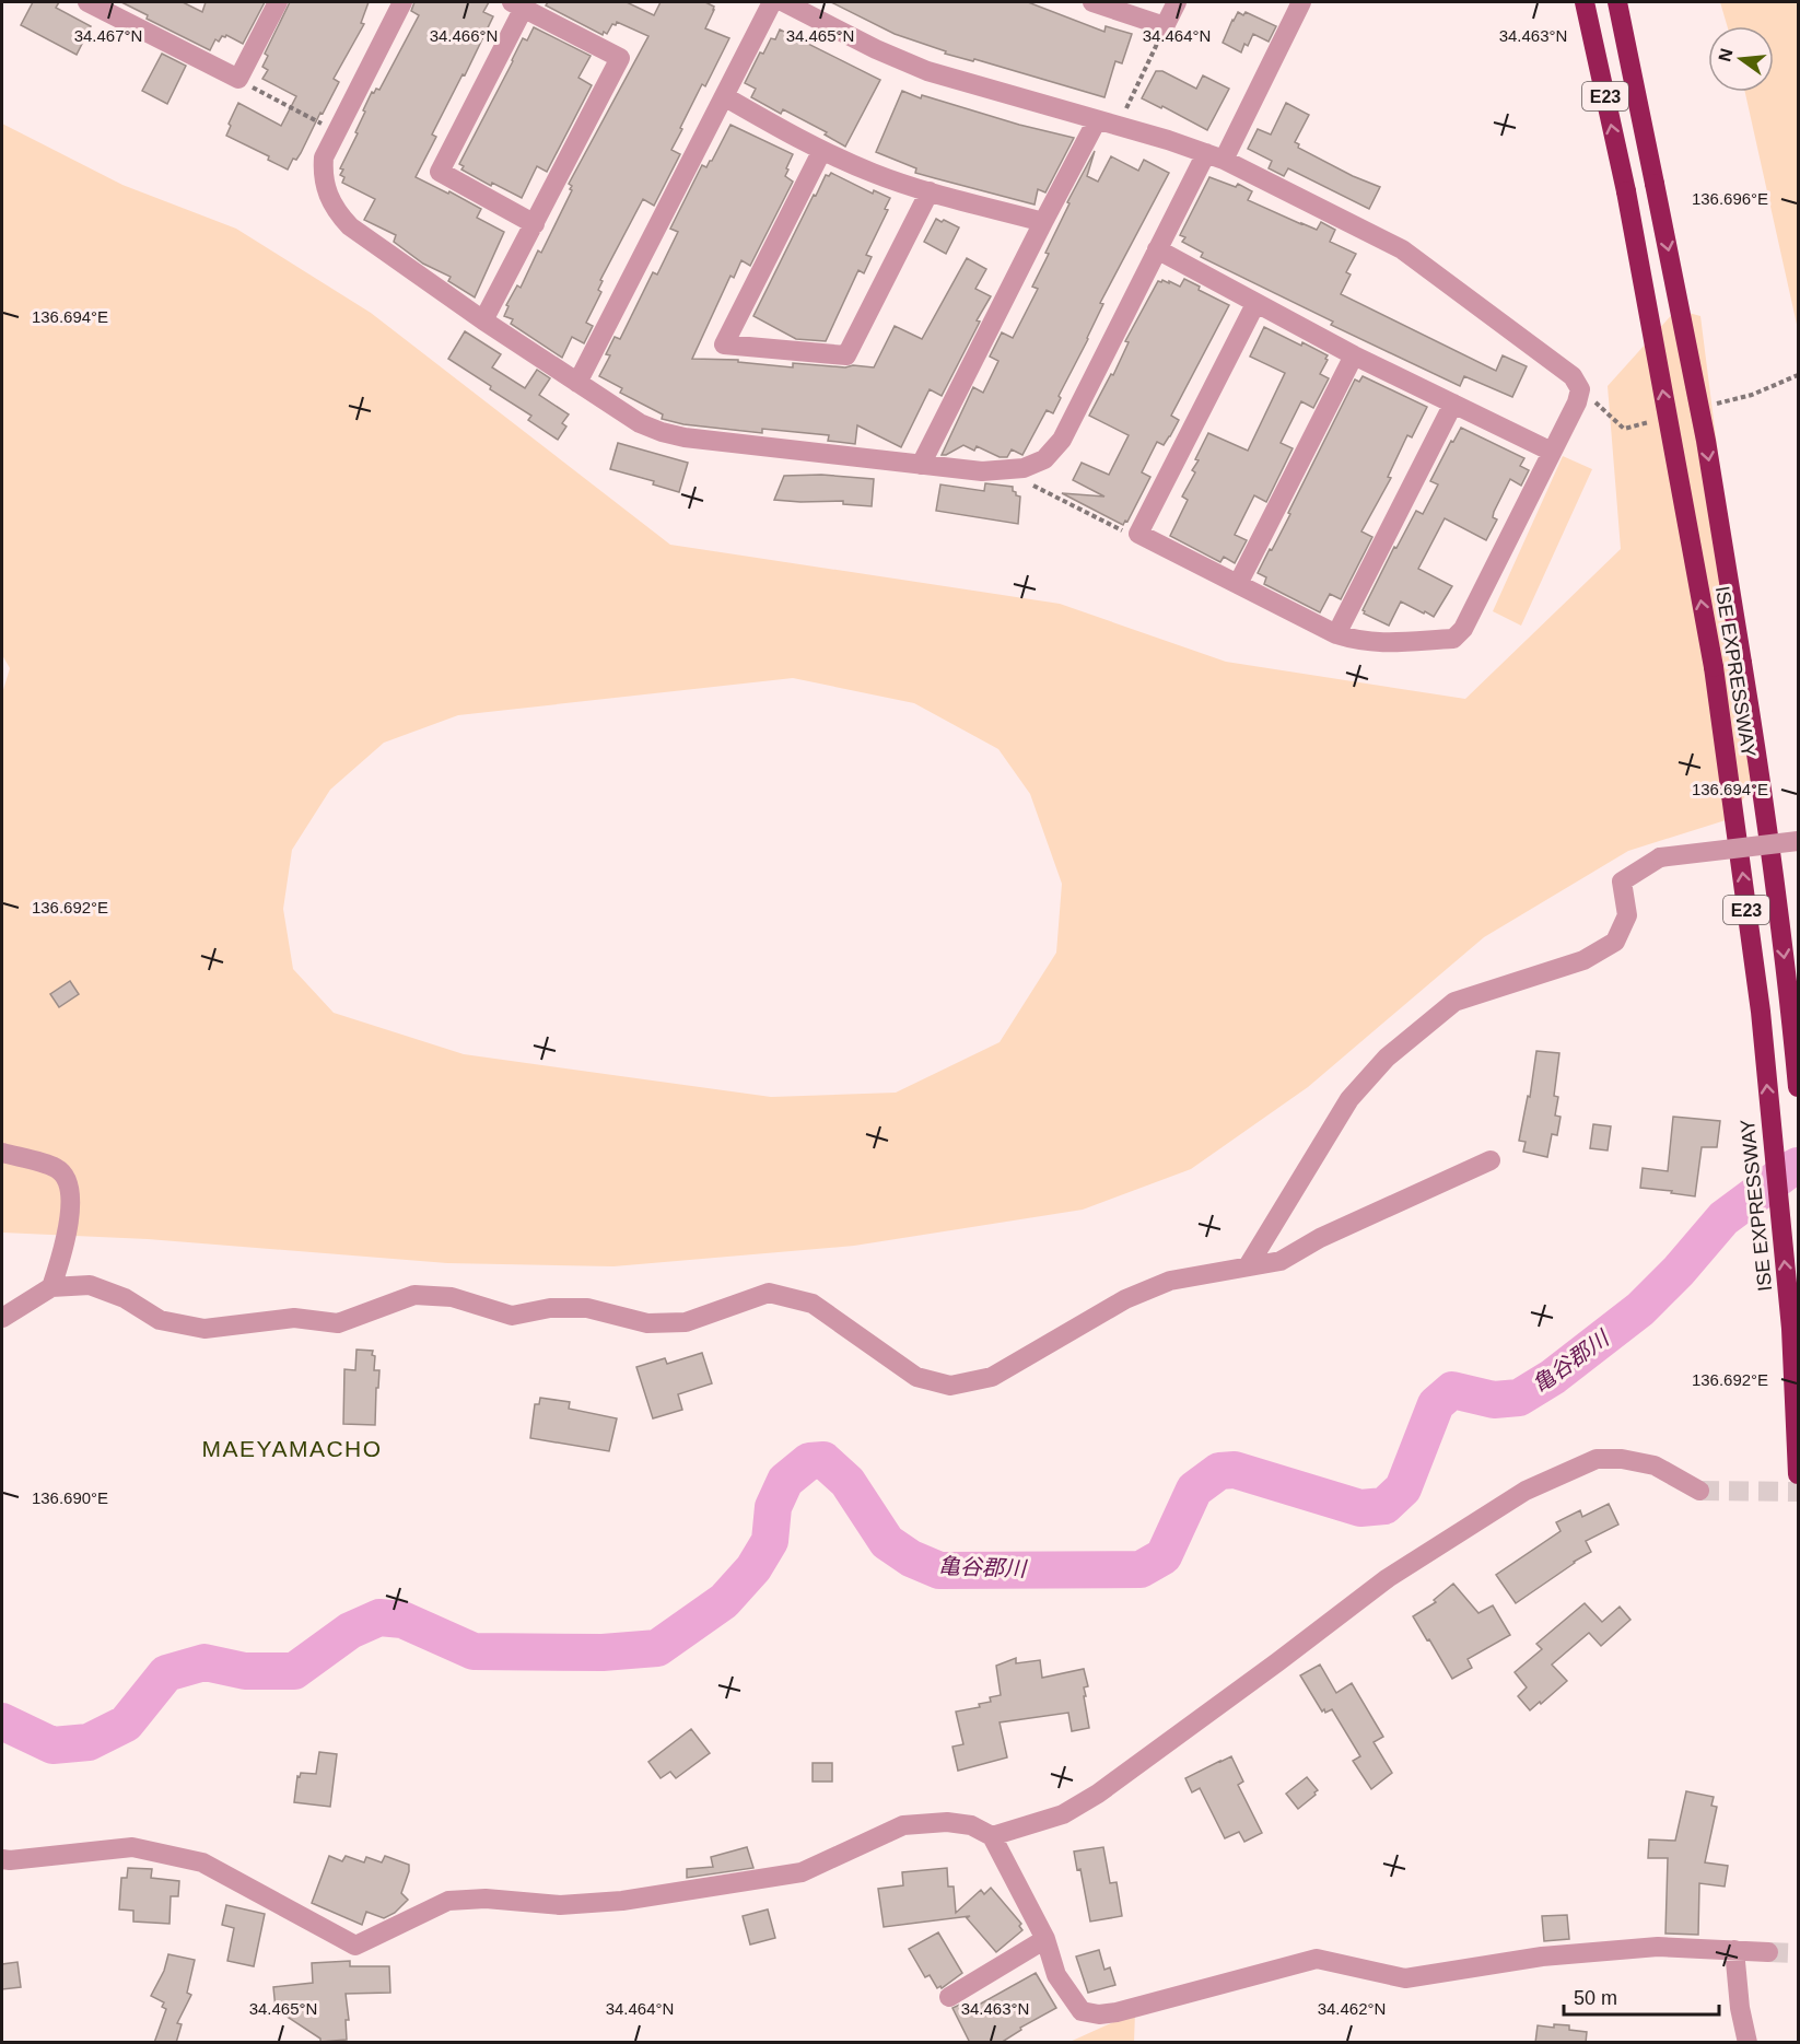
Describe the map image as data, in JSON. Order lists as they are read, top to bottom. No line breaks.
{"streets":{"highway":["E23","ISE EXPRESSWAY"]},"districts":["MAEYAMACHO"],"water":["亀谷郡川"],"scale_bar":"50 m","north":"left","coordinates":["34.466°N","34.467°N","34.465°N","34.464°N","34.463°N","136.696°E","136.694°E","136.692°E","136.690°E","34.462°N"]}
